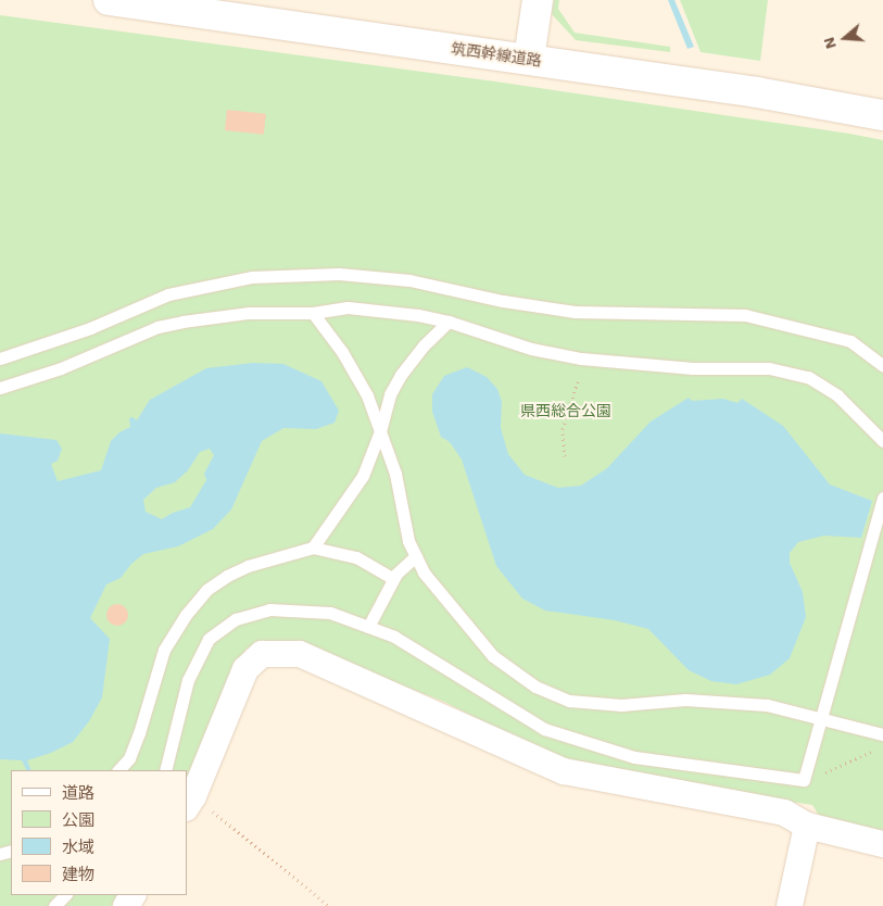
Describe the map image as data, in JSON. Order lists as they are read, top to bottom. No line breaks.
{"streets":{"street":["筑西幹線道路"]},"parks":["県西総合公園"],"legend":["道路","公園","水域","建物"],"north":"left"}
